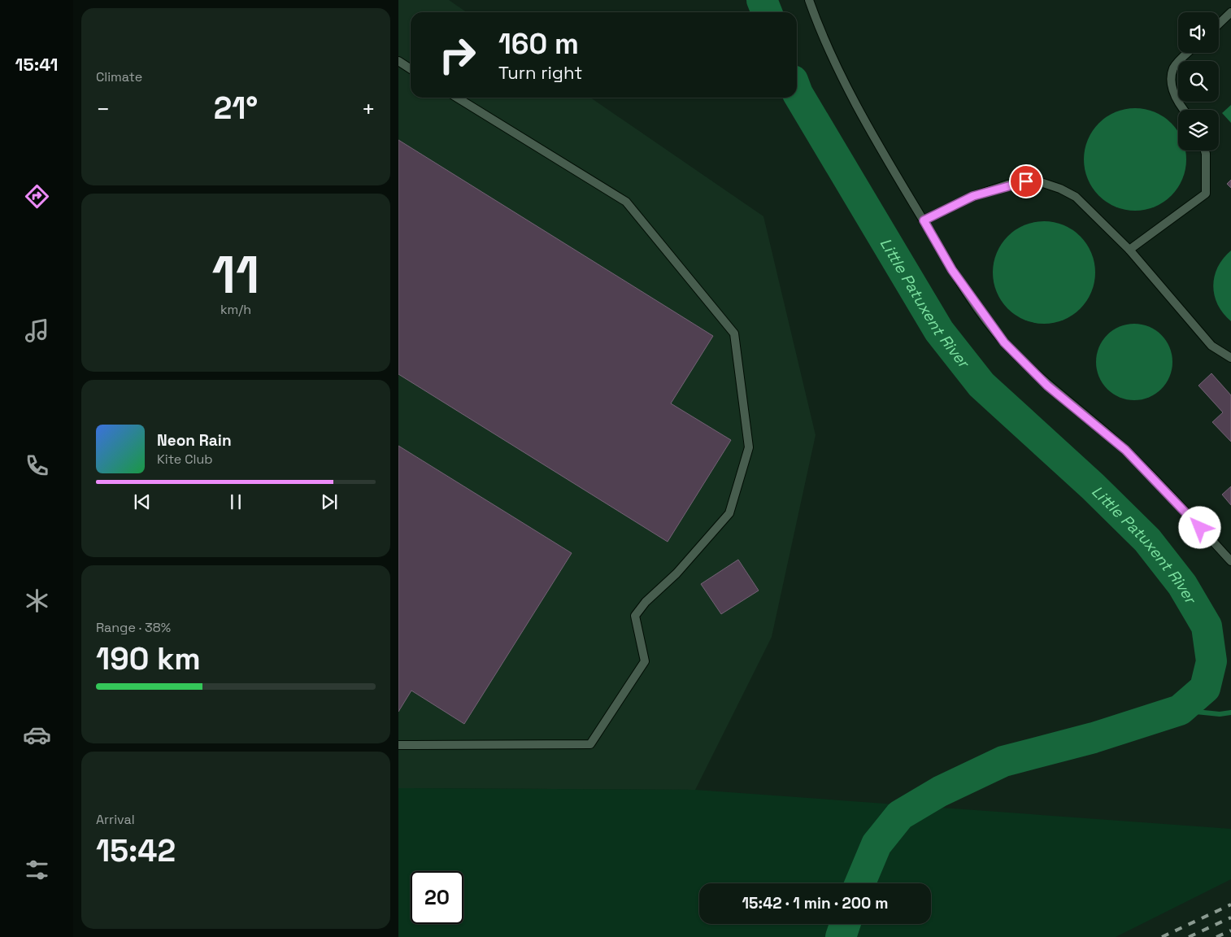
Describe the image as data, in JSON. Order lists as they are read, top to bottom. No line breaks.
{"water":["Little Patuxent River"],"page":{"tabs":"15:41","tile":["Climate",["11","km/h"],["Range · 38%","190 km"],["Arrival","15:42"]],"turn":["160 m","Turn right"],"heat":["−","21°","+"],"song":["Neon Rain","Kite Club"],"limit":"20","trip":"15:42 · 1 min · 200 m"}}
